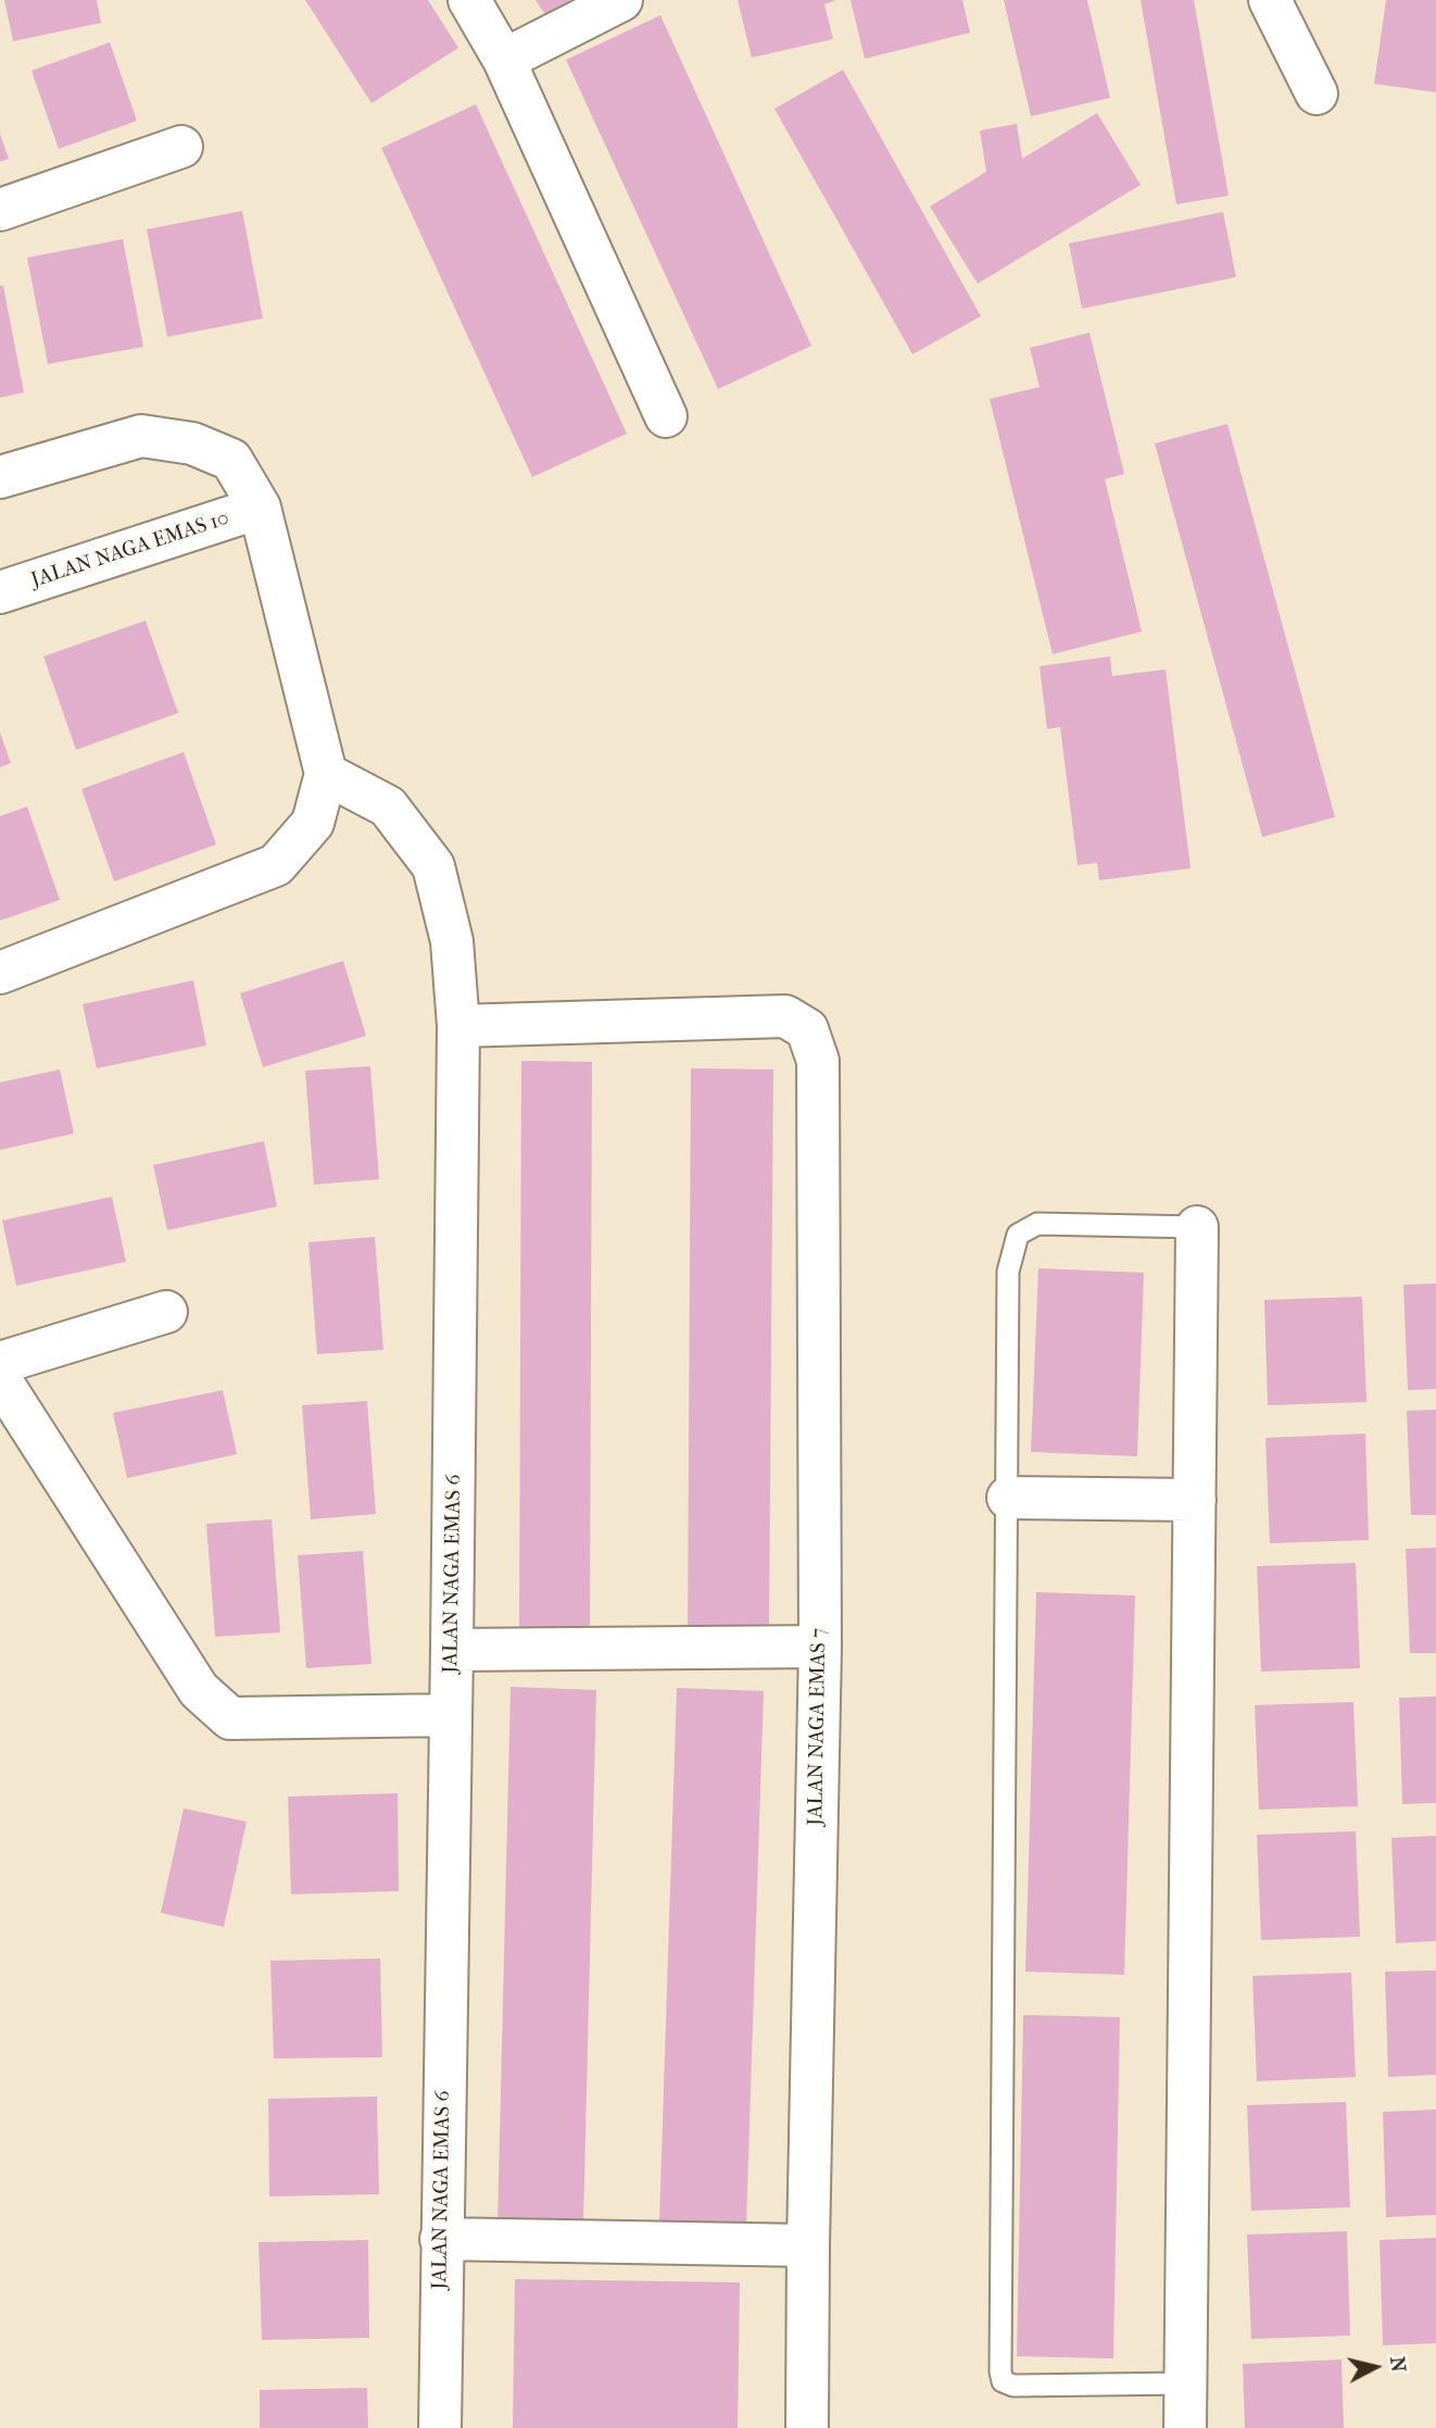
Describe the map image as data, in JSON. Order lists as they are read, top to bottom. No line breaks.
{"streets":{"street":["JALAN NAGA EMAS 10","JALAN NAGA EMAS 6","JALAN NAGA EMAS 7"]},"crossings":[["JALAN NAGA EMAS 6","JALAN NAGA EMAS 7"]],"north":"right"}
